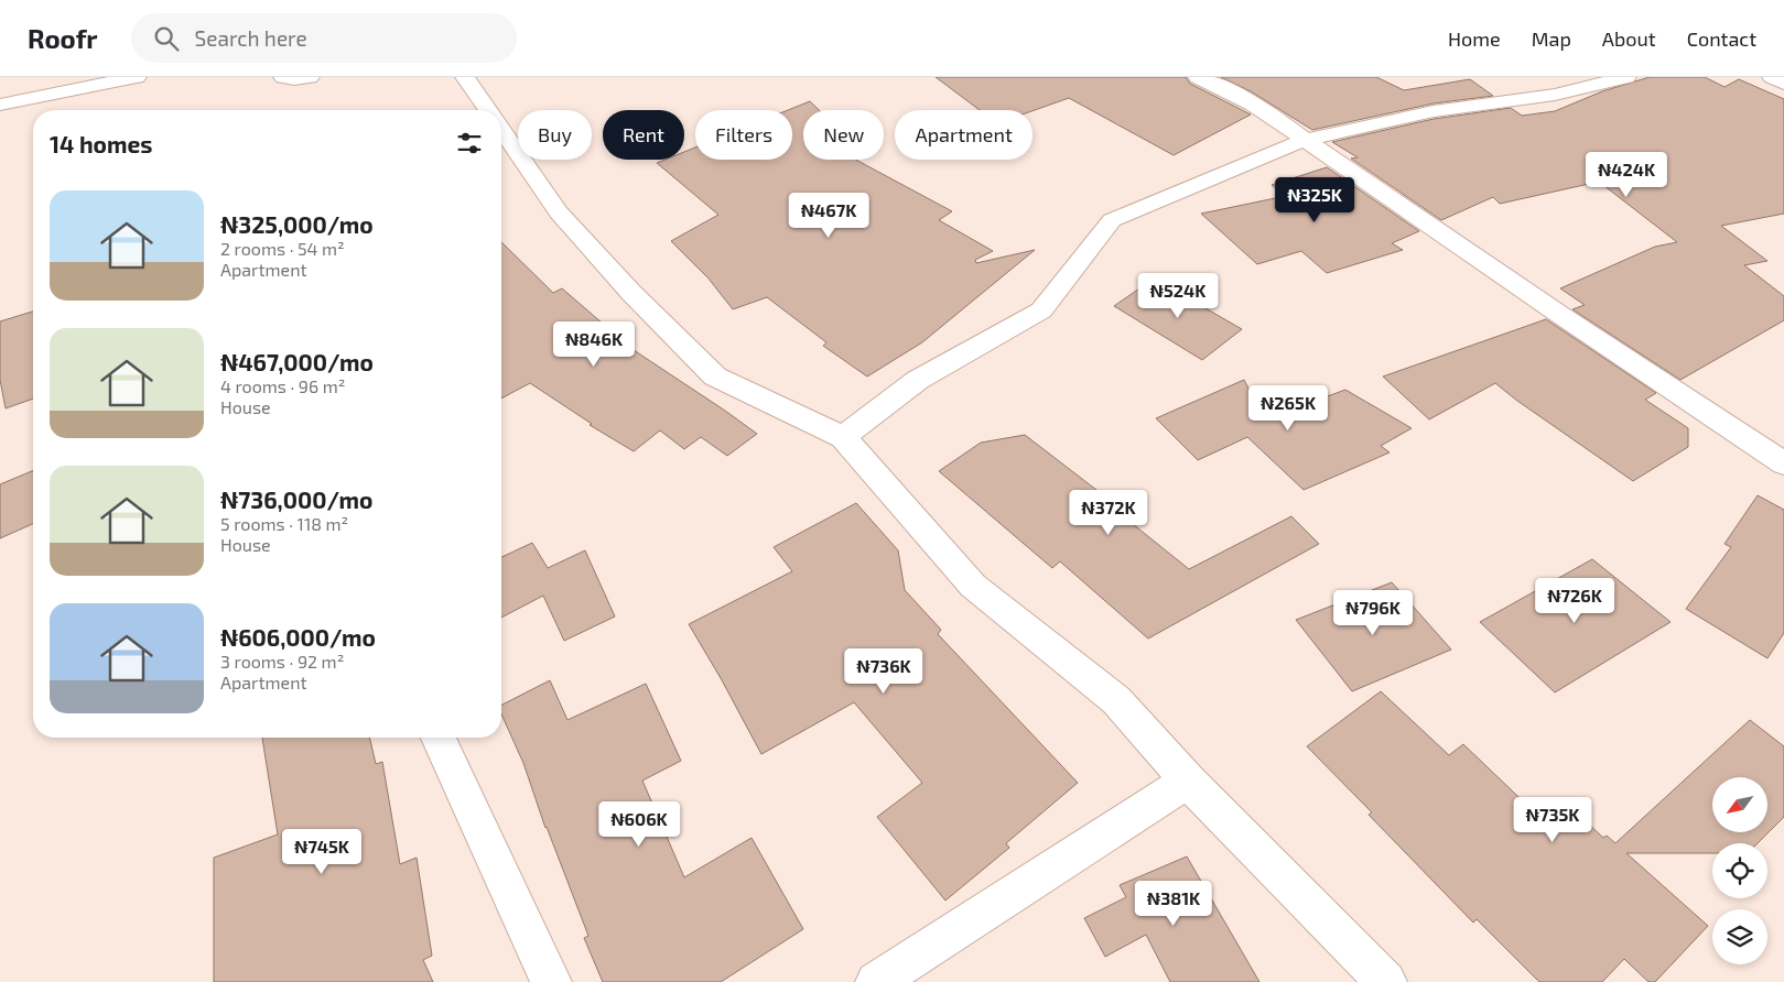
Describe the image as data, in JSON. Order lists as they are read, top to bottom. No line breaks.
{"north":"bottom left","page":{"header":"Roofr","search":"Search here","nav":["Home","Map","About","Contact"],"chip":["Buy","Rent","Filters","New","Apartment"],"heading":"14 homes","price":["₦424K","₦325K","₦467K","₦524K","₦846K","₦265K","₦372K","₦726K","₦796K","₦736K","₦735K","₦606K","₦745K","₦381K"],"list":[{"name":"₦325,000/mo","note":"2 rooms · 54 m² · Apartment"},{"name":"₦467,000/mo","note":"4 rooms · 96 m² · House"},{"name":"₦736,000/mo","note":"5 rooms · 118 m² · House"},{"name":"₦606,000/mo","note":"3 rooms · 92 m² · Apartment"}]}}
